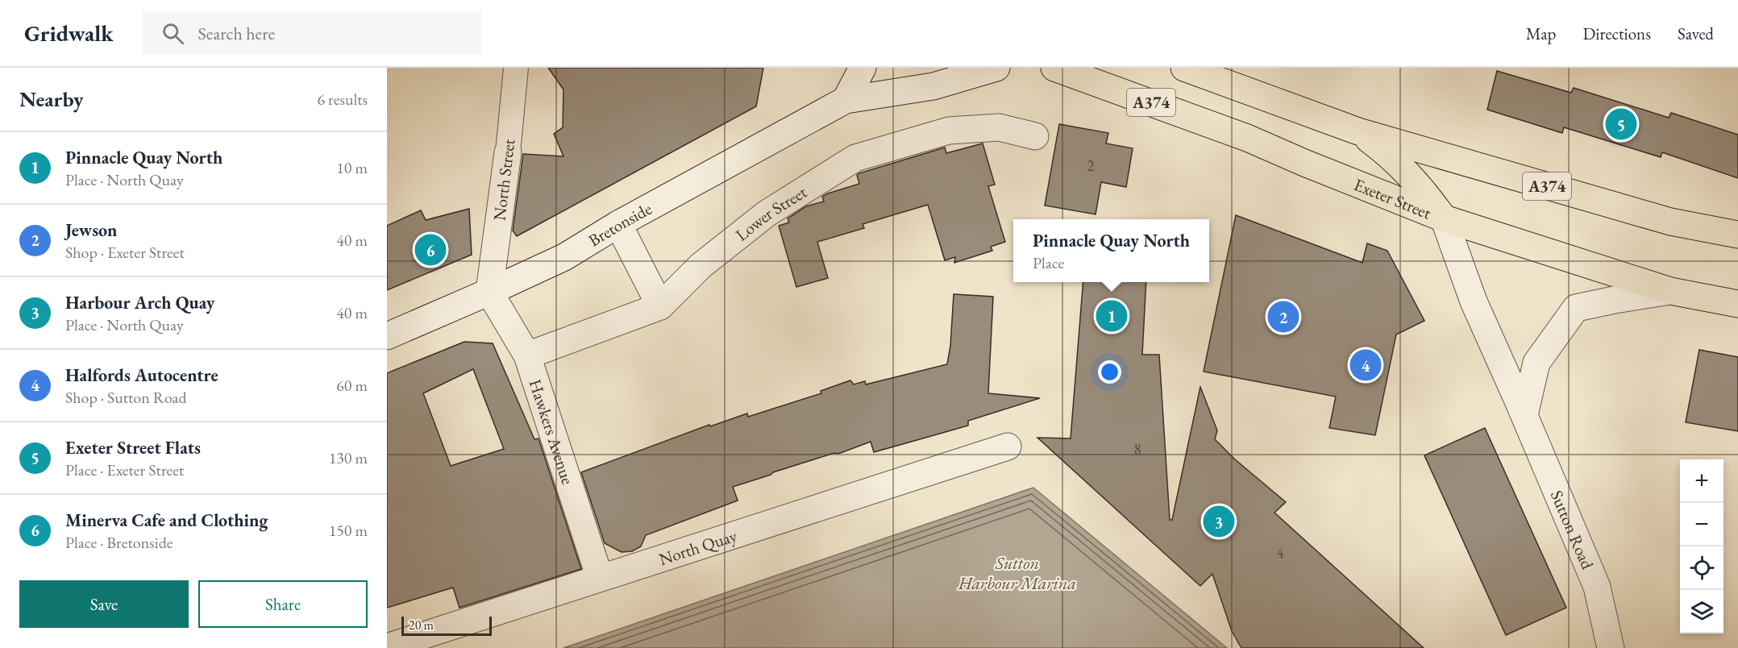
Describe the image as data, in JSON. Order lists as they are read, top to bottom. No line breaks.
{"streets":{"main road":["A374","Exeter Street"],"street":["North Street","Lower Street","Bretonside","Hawkers Avenue","Sutton Road","North Quay"]},"crossings":[["North Street","Bretonside"],["North Street","Hawkers Avenue"],["Exeter Street","Sutton Road"],["Lower Street","Hawkers Avenue"],["Bretonside","Hawkers Avenue"],["Hawkers Avenue","North Quay"]],"water":["Sutton Harbour Marina"],"house_numbers":["2","8","4"],"scale_bar":"20 m","page":{"header":"Gridwalk","search":"Search here","nav":["Map","Directions","Saved"],"heading":["Nearby","6 results"],"pins":["5","6","1","2","4","3"],"list":[{"mark":"1","name":"Pinnacle Quay North","note":"Place · North Quay","value":"10 m"},{"mark":"2","name":"Jewson","note":"Shop · Exeter Street","value":"40 m"},{"mark":"3","name":"Harbour Arch Quay","note":"Place · North Quay","value":"40 m"},{"mark":"4","name":"Halfords Autocentre","note":"Shop · Sutton Road","value":"60 m"},{"mark":"5","name":"Exeter Street Flats","note":"Place · Exeter Street","value":"130 m"},{"mark":"6","name":"Minerva Cafe and Clothing","note":"Place · Bretonside","value":"150 m"}],"popup":["Pinnacle Quay North","Place"],"map_buttons":["+","−"],"buttons":["Save","Share"],"scale":"20 m"}}
